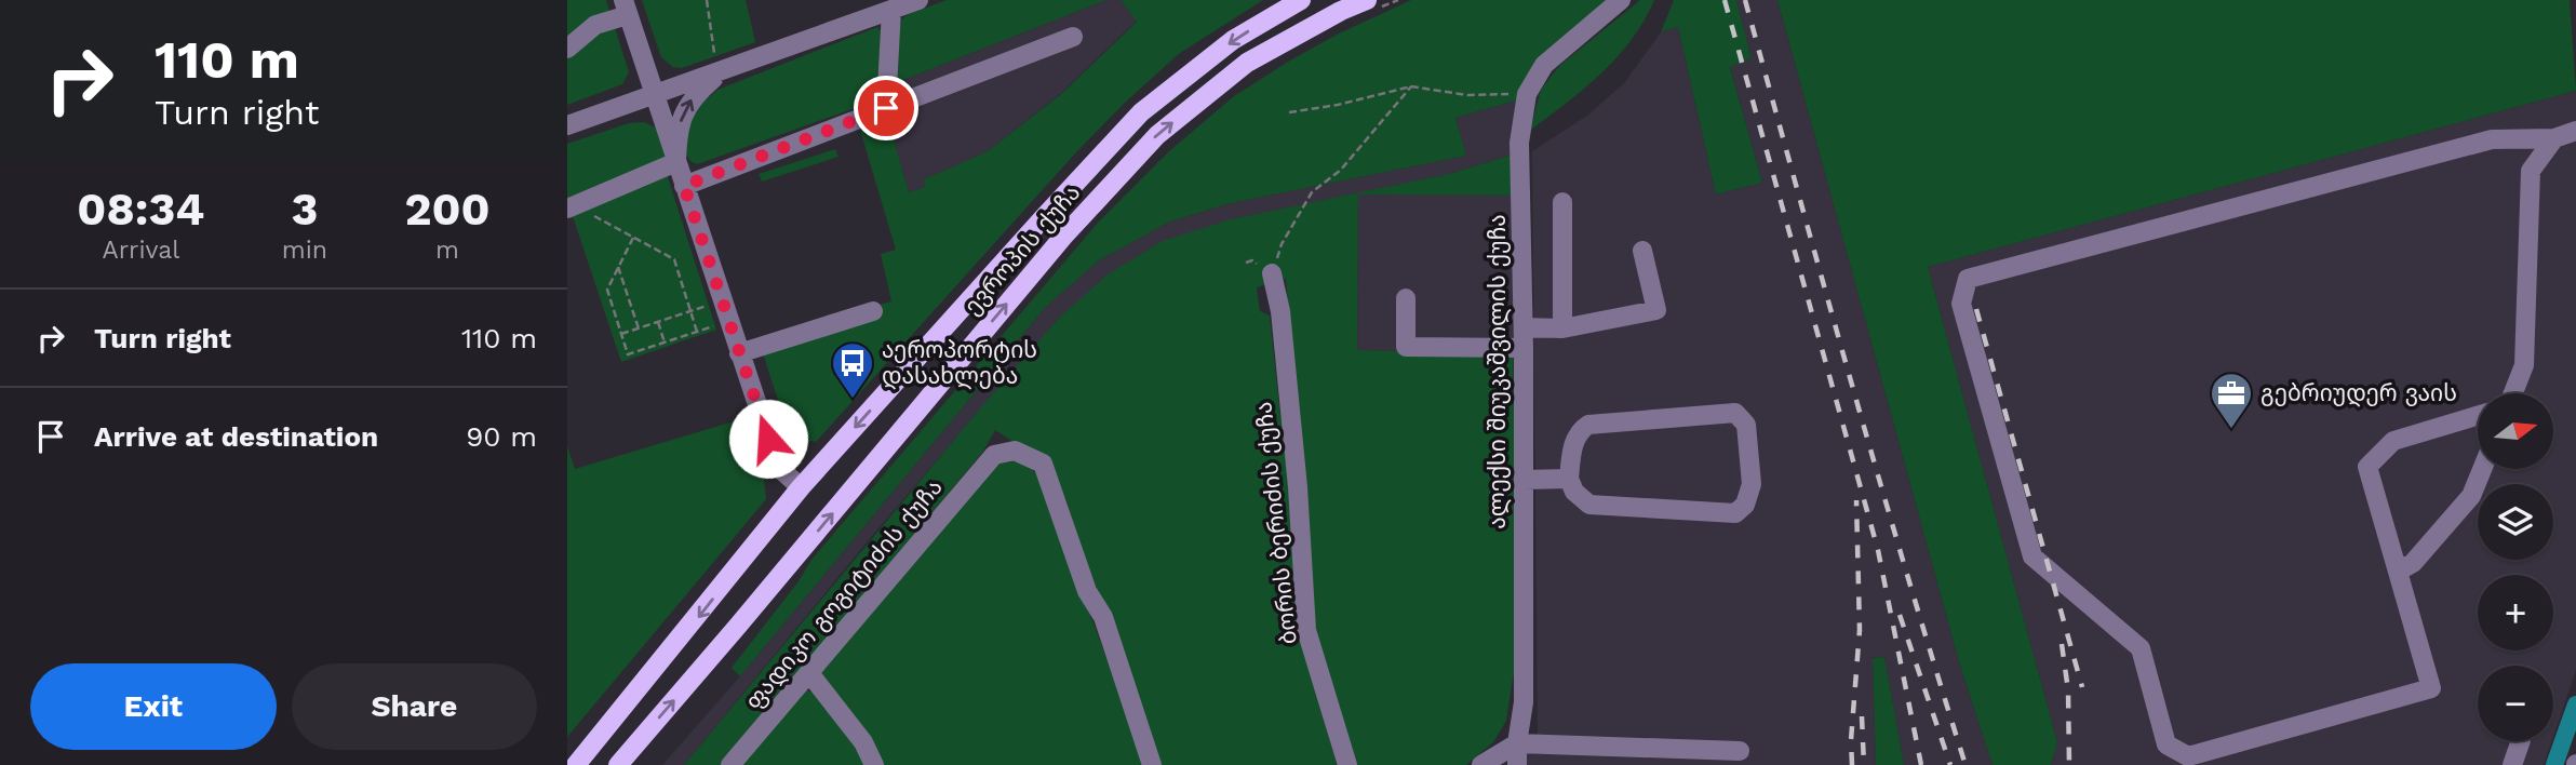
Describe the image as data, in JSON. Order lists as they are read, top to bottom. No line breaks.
{"streets":{"main road":["ევროპის ქუჩა"],"street":["ალექსი შიუკაშვილის ქუჩა","ბორის ბერიძის ქუჩა","ფადიკო გოგიტიძის ქუჩა"]},"places":{"bus stop":["აეროპორტის დასახლება"],"office":["გებრიუდერ ვაის"]},"north":"right","page":{"turn":["110 m","Turn right"],"eta":["08:34","Arrival","3","min","200","m"],"list":[{"name":"Turn right","value":"110 m"},{"name":"Arrive at destination","value":"90 m"}],"map_buttons":["+","−"],"buttons":["Exit","Share"]}}
